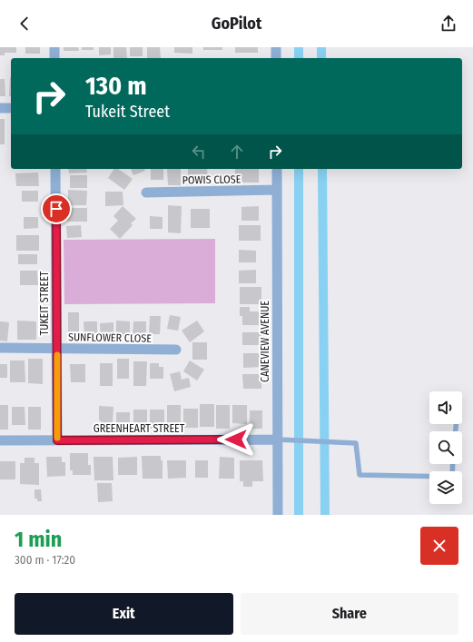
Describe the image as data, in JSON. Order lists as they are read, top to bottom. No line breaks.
{"streets":{"street":["POWIS CLOSE","TUKEIT STREET","SUNFLOWER CLOSE","CANEVIEW AVENUE","GREENHEART STREET"]},"crossings":[["POWIS CLOSE","CANEVIEW AVENUE"],["TUKEIT STREET","SUNFLOWER CLOSE"],["TUKEIT STREET","GREENHEART STREET"],["CANEVIEW AVENUE","GREENHEART STREET"]],"page":{"header":"GoPilot","turn":["130 m","Tukeit Street"],"heading":["1 min","300 m · 17:20"],"buttons":["Exit","Share"]}}
